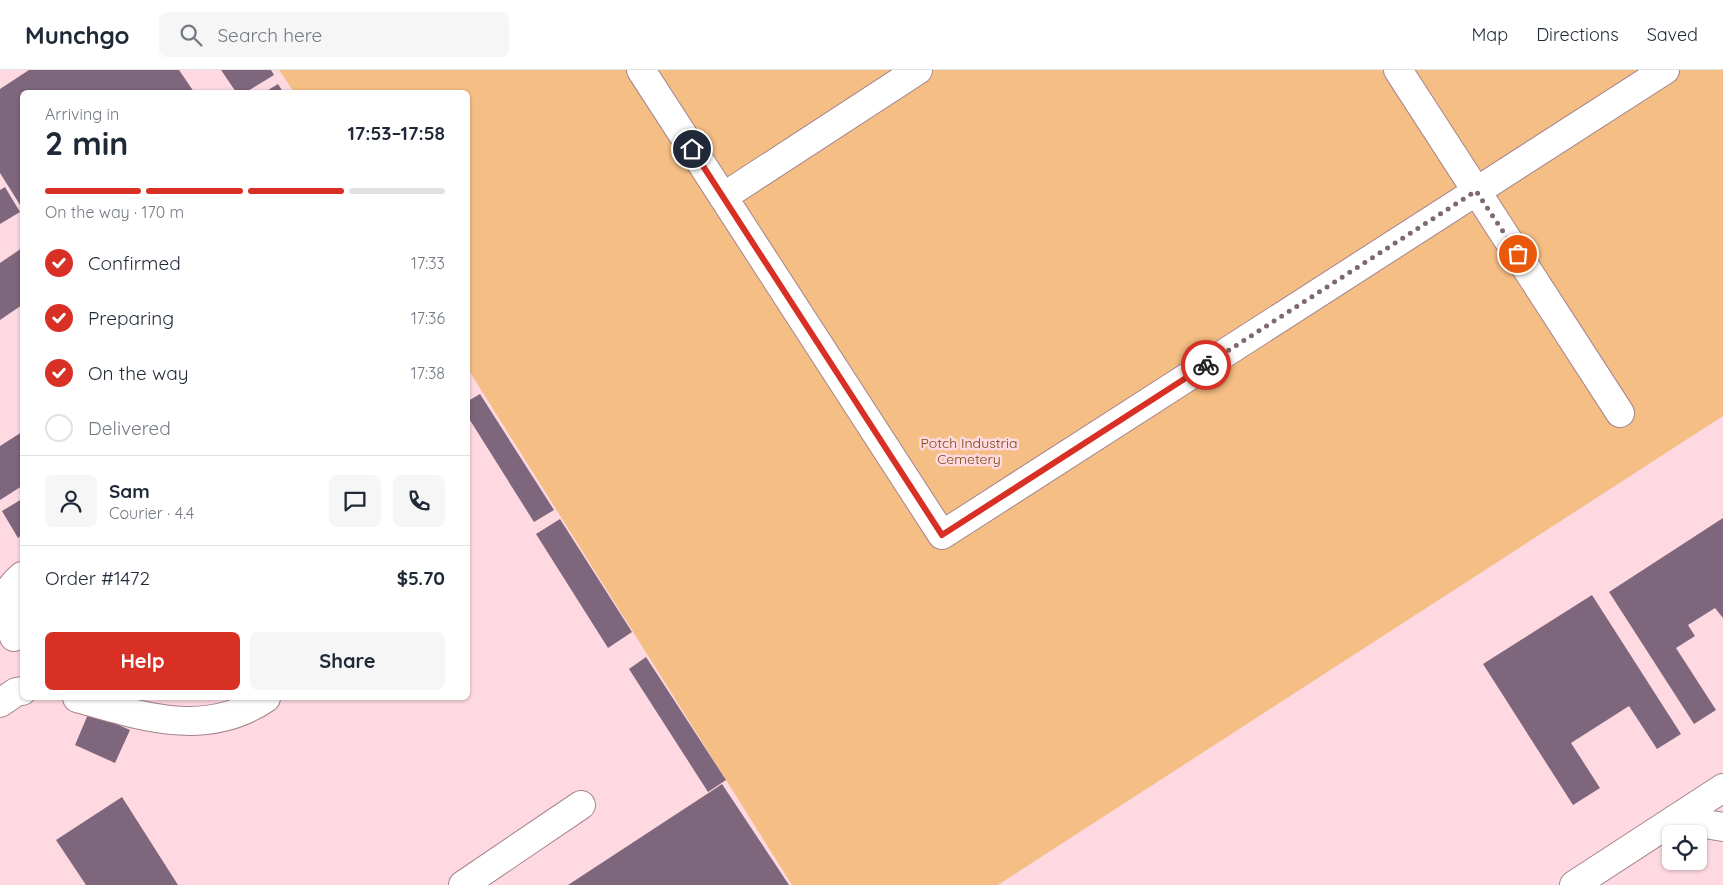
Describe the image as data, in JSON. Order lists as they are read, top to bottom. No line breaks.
{"parks":["Potch Industria Cemetery"],"page":{"header":"Munchgo","search":"Search here","nav":["Map","Directions","Saved"],"heading":["2 min","Arriving in","17:53–17:58"],"panel":["Sam","Courier · 4.4","Order #1472","$5.70"],"bar":"On the way · 170 m","list":[["Confirmed","17:33"],["Preparing","17:36"],["On the way","17:38"],"Delivered"],"buttons":["Help","Share"]}}
